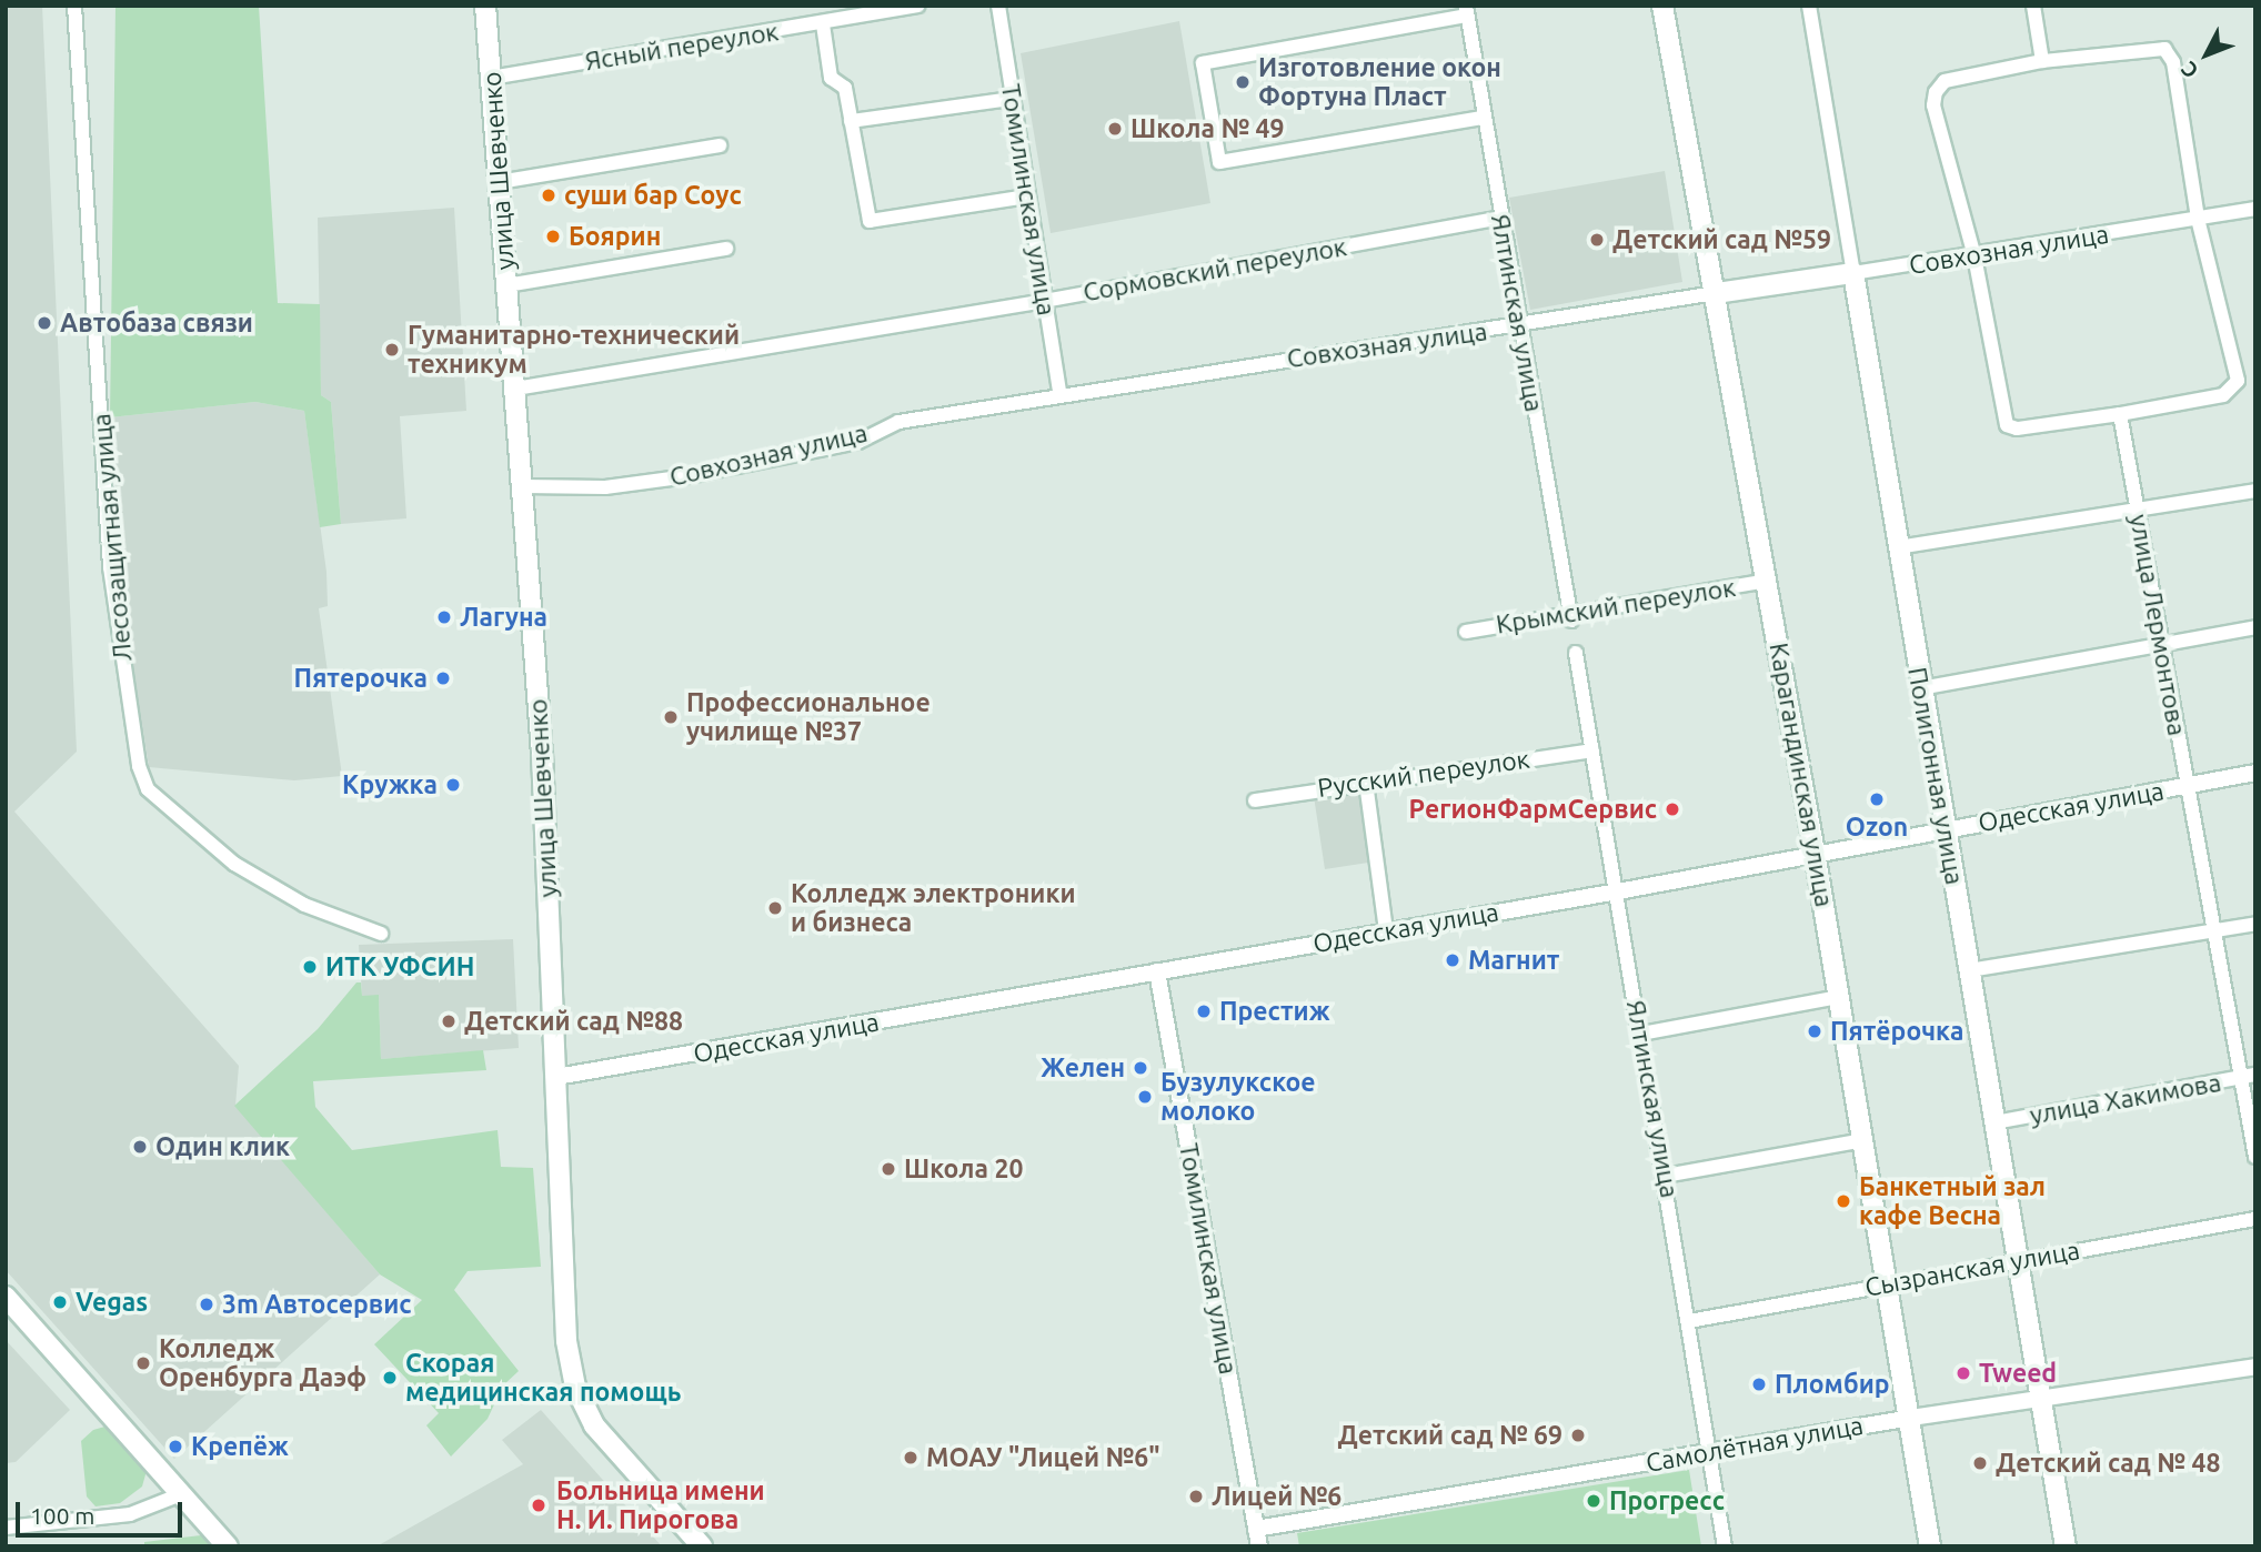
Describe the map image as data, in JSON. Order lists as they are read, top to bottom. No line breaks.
{"streets":{"main road":["улица Шевченко","Совхозная улица","Карагандинская улица","Полигонная улица"],"street":["Ясный переулок","Томилинская улица","Сормовский переулок","Ялтинская улица","Лесозащитная улица","Крымский переулок","улица Лермонтова","Русский переулок","Одесская улица","улица Хакимова","Сызранская улица","Самолётная улица"]},"crossings":[["Ясный переулок","улица Шевченко"],["улица Шевченко","Совхозная улица"],["улица Шевченко","Сормовский переулок"],["улица Шевченко","Одесская улица"],["Томилинская улица","Совхозная улица"],["Томилинская улица","Сормовский переулок"],["Томилинская улица","Одесская улица"],["Томилинская улица","Самолётная улица"],["Совхозная улица","Ялтинская улица"],["Совхозная улица","Карагандинская улица"],["Совхозная улица","Полигонная улица"],["Сормовский переулок","Ялтинская улица"],["Ялтинская улица","Крымский переулок"],["Ялтинская улица","Русский переулок"],["Ялтинская улица","Одесская улица"],["Ялтинская улица","Сызранская улица"],["Ялтинская улица","Самолётная улица"],["Крымский переулок","Карагандинская улица"],["улица Лермонтова","Одесская улица"],["улица Лермонтова","улица Хакимова"],["Карагандинская улица","Одесская улица"],["Карагандинская улица","Сызранская улица"],["Карагандинская улица","Самолётная улица"],["Полигонная улица","Одесская улица"],["Полигонная улица","улица Хакимова"],["Полигонная улица","Сызранская улица"],["Полигонная улица","Самолётная улица"]],"places":["Изготовление окон Фортуна Пласт","Школа № 49","суши бар Соус","Боярин","Детский сад №59","Автобаза связи","Гуманитарно-технический техникум","Лагуна","Пятерочка","Профессиональное училище №37","Кружка","Ozon","РегионФармСервис","Колледж электроники и бизнеса","Магнит","ИТК УФСИН","Престиж","Детский сад №88","Пятёрочка","Желен","Бузулукское молоко","Один клик","Школа 20","Банкетный зал кафе Весна","Vegas","3m Автосервис","Колледж Оренбурга Даэф","Tweed","Скорая медицинская помощь","Пломбир","Детский сад № 69","Крепёж","МОАУ \"Лицей №6\"","Детский сад № 48","Лицей №6","Прогресс","Больница имени Н. И. Пирогова"],"scale_bar":"100 m","north":"bottom left"}
